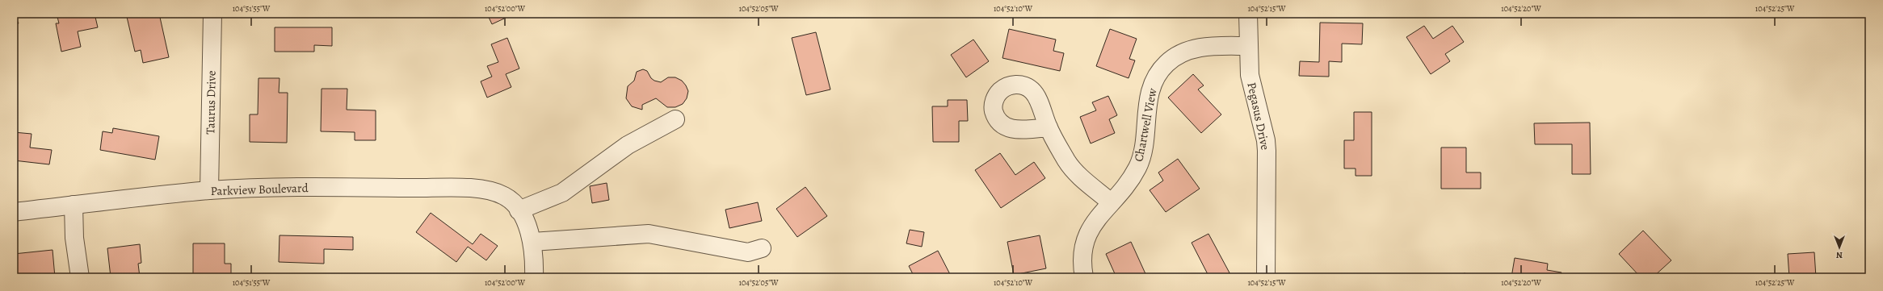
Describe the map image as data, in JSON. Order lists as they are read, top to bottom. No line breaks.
{"streets":{"street":["Taurus Drive","Pegasus Drive","Chartwell View","Parkview Boulevard"]},"crossings":[["Taurus Drive","Parkview Boulevard"],["Pegasus Drive","Chartwell View"]],"north":"bottom","coordinates":["104°51'55\"W","104°52'00\"W","104°52'05\"W","104°52'10\"W","104°52'15\"W","104°52'20\"W","104°52'25\"W"]}
